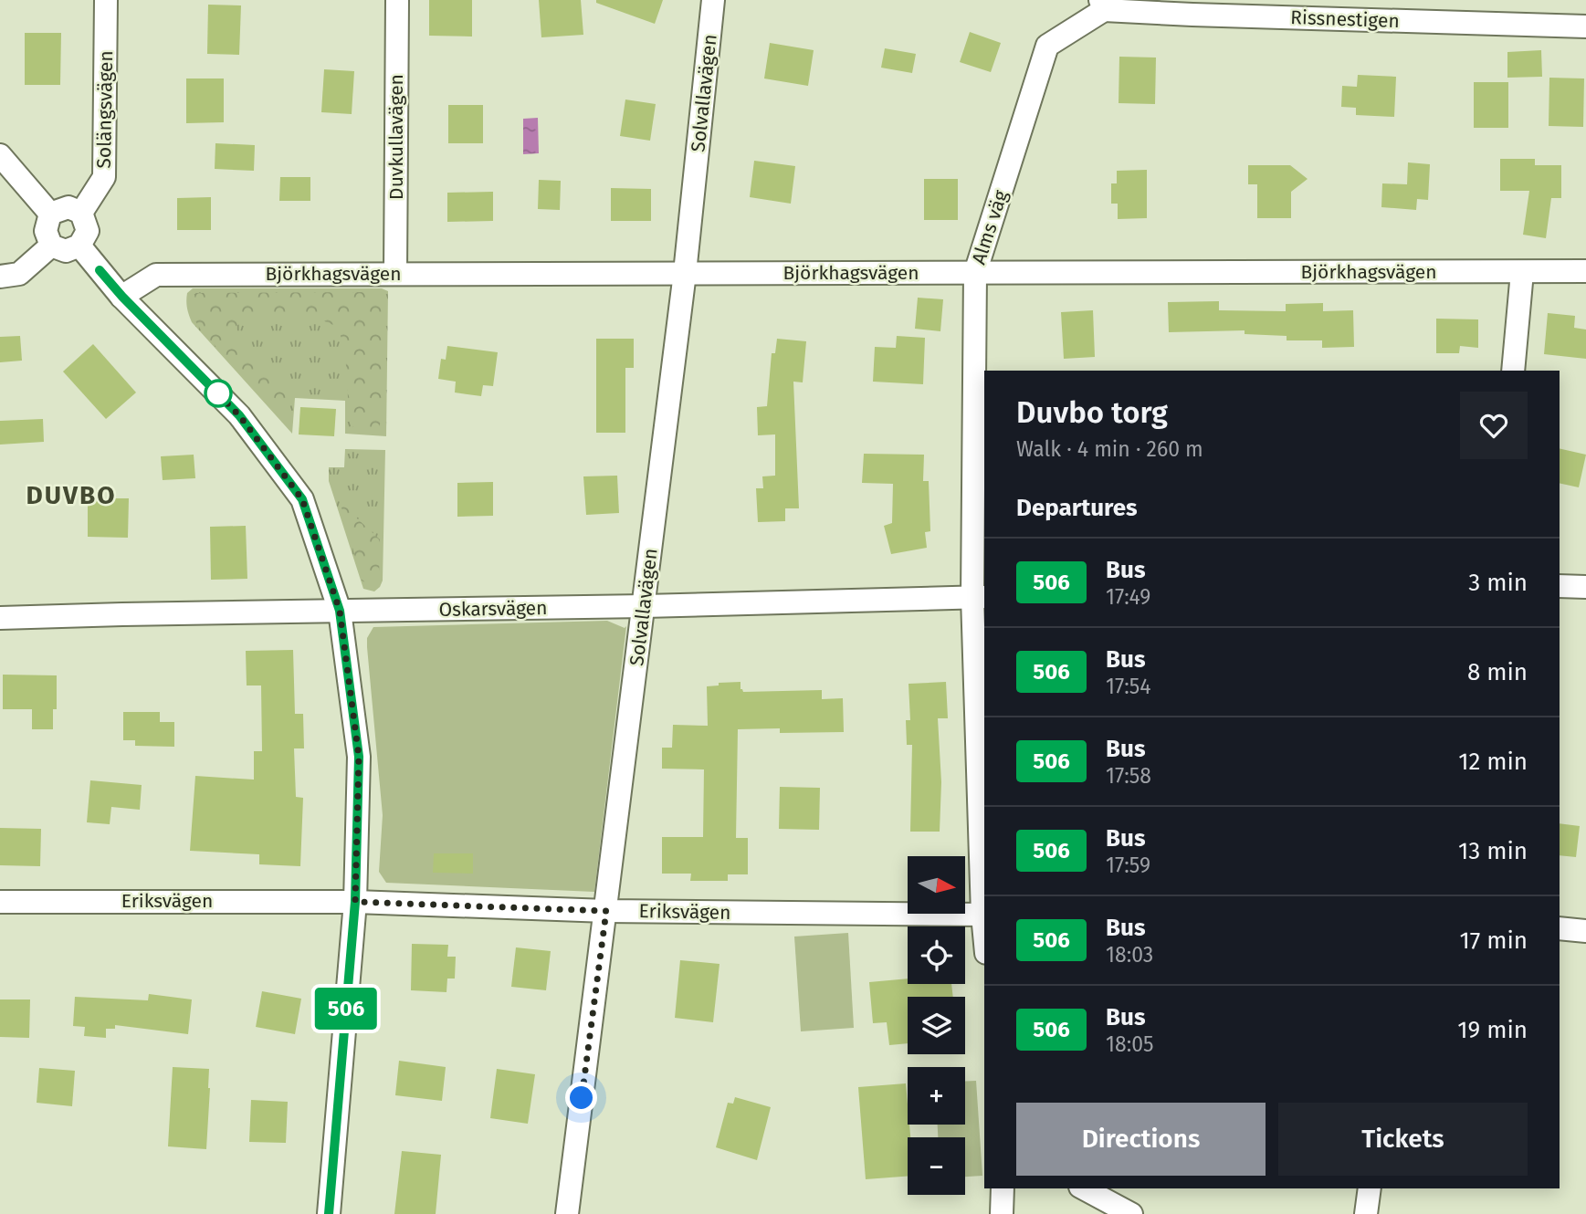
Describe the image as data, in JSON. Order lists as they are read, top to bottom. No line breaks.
{"streets":{"street":["Rissnestigen","Solvallavägen","Solängsvägen","Duvkullavägen","Alms väg","Björkhagsvägen","Oskarsvägen","Eriksvägen"]},"crossings":[["Rissnestigen","Alms väg"],["Solvallavägen","Björkhagsvägen"],["Solvallavägen","Oskarsvägen"],["Solvallavägen","Eriksvägen"],["Duvkullavägen","Björkhagsvägen"],["Alms väg","Björkhagsvägen"],["Alms väg","Oskarsvägen"],["Alms väg","Eriksvägen"]],"districts":["DUVBO"],"lines":["bus line 506"],"north":"right","page":{"on_map":"506","heading":[["Duvbo torg","Walk · 4 min · 260 m"],"Departures"],"list":[{"mark":"506","name":"Bus","note":"17:49","value":"3 min"},{"mark":"506","name":"Bus","note":"17:54","value":"8 min"},{"mark":"506","name":"Bus","note":"17:58","value":"12 min"},{"mark":"506","name":"Bus","note":"17:59","value":"13 min"},{"mark":"506","name":"Bus","note":"18:03","value":"17 min"},{"mark":"506","name":"Bus","note":"18:05","value":"19 min"}],"map_buttons":["+","−"],"buttons":["Directions","Tickets"]}}
